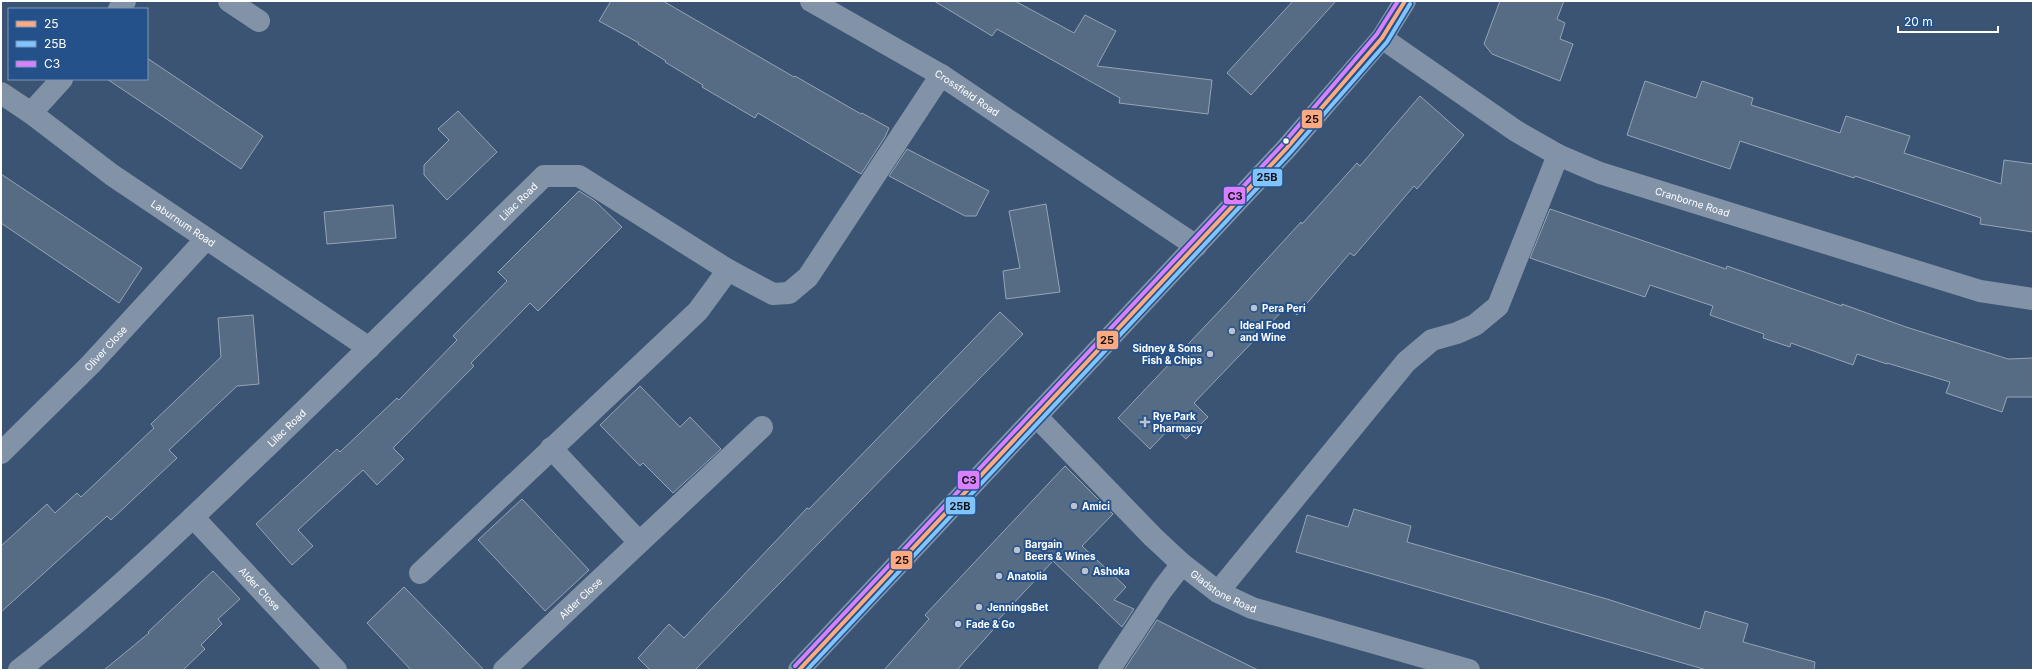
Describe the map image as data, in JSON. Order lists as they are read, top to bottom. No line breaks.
{"streets":{"street":["Crossfield Road","Lilac Road","Cranborne Road","Laburnum Road","Oliver Close","Alder Close","Gladstone Road"]},"crossings":[["Lilac Road","Laburnum Road"],["Lilac Road","Alder Close"],["Laburnum Road","Oliver Close"]],"places":{"other":["Pera Peri","Ideal Food and Wine","Sidney & Sons Fish & Chips","Amici","Bargain Beers & Wines","Ashoka","Anatolia","JenningsBet","Fade & Go"],"health":["Rye Park Pharmacy"]},"lines":["transit line 25","transit line C3","transit line 25B"],"legend":["25","25B","C3"],"scale_bar":"20 m"}
